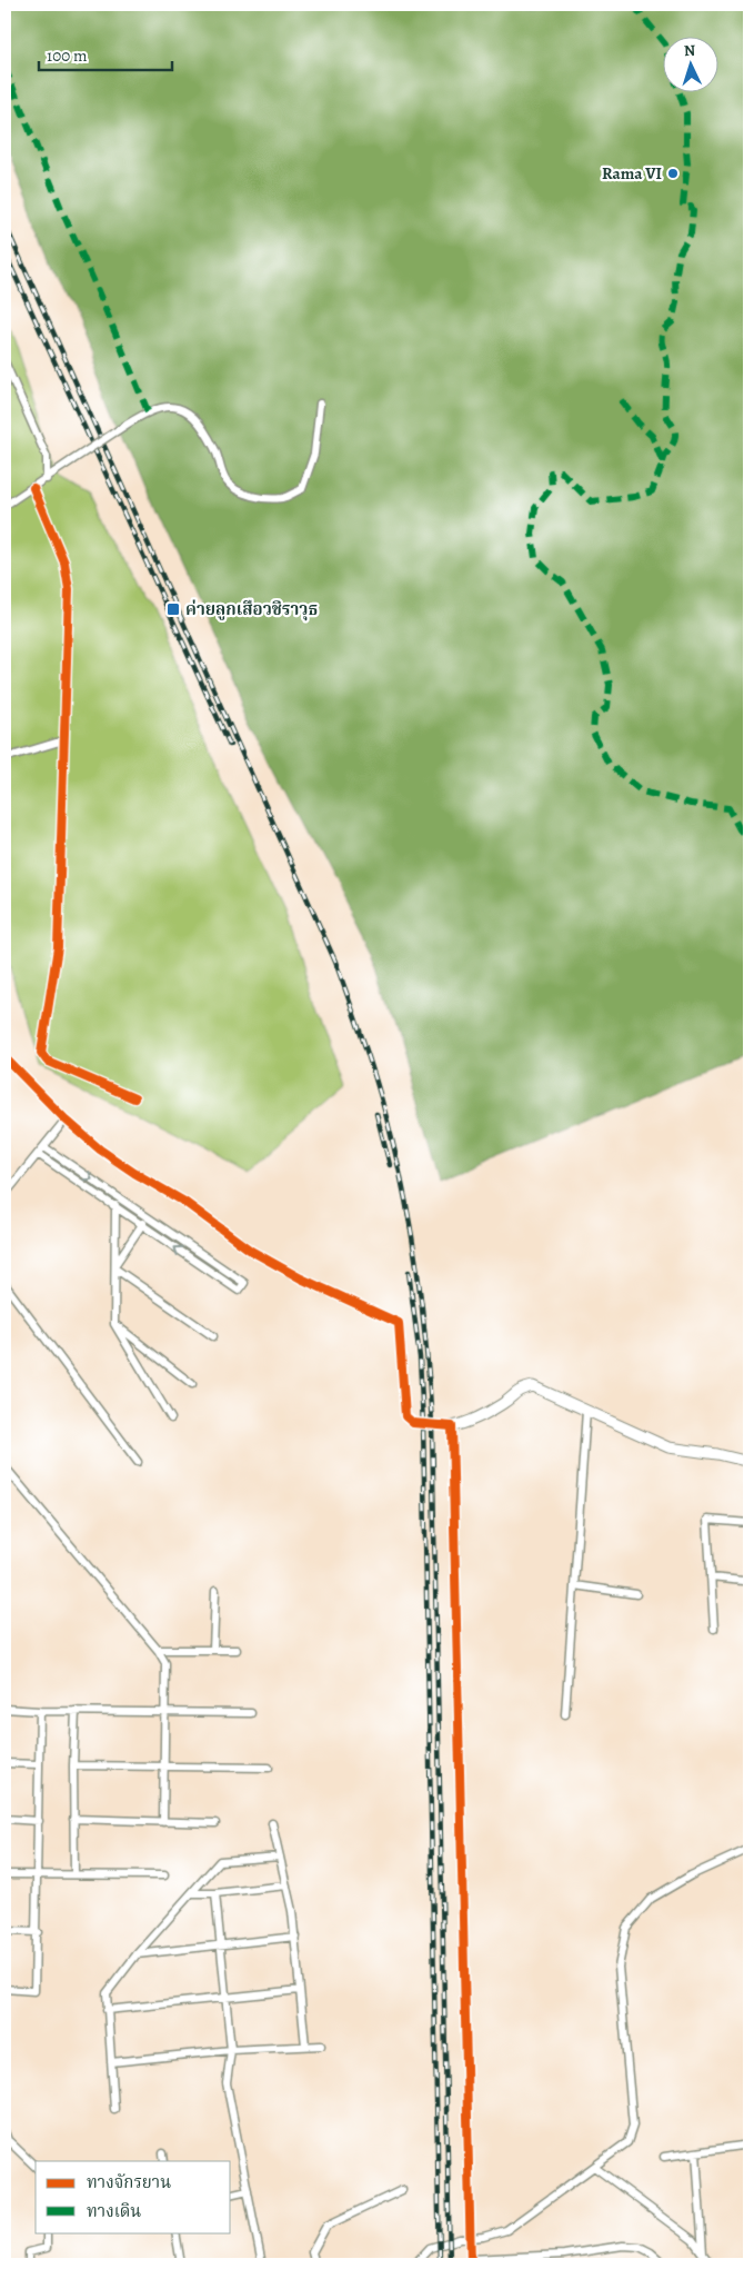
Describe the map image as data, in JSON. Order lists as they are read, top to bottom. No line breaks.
{"places":{"other":["Rama VI"],"transit":["ค่ายลูกเสือวชิราวุธ"]},"legend":["ทางจักรยาน","ทางเดิน"],"scale_bar":"100 m","north":"top"}
